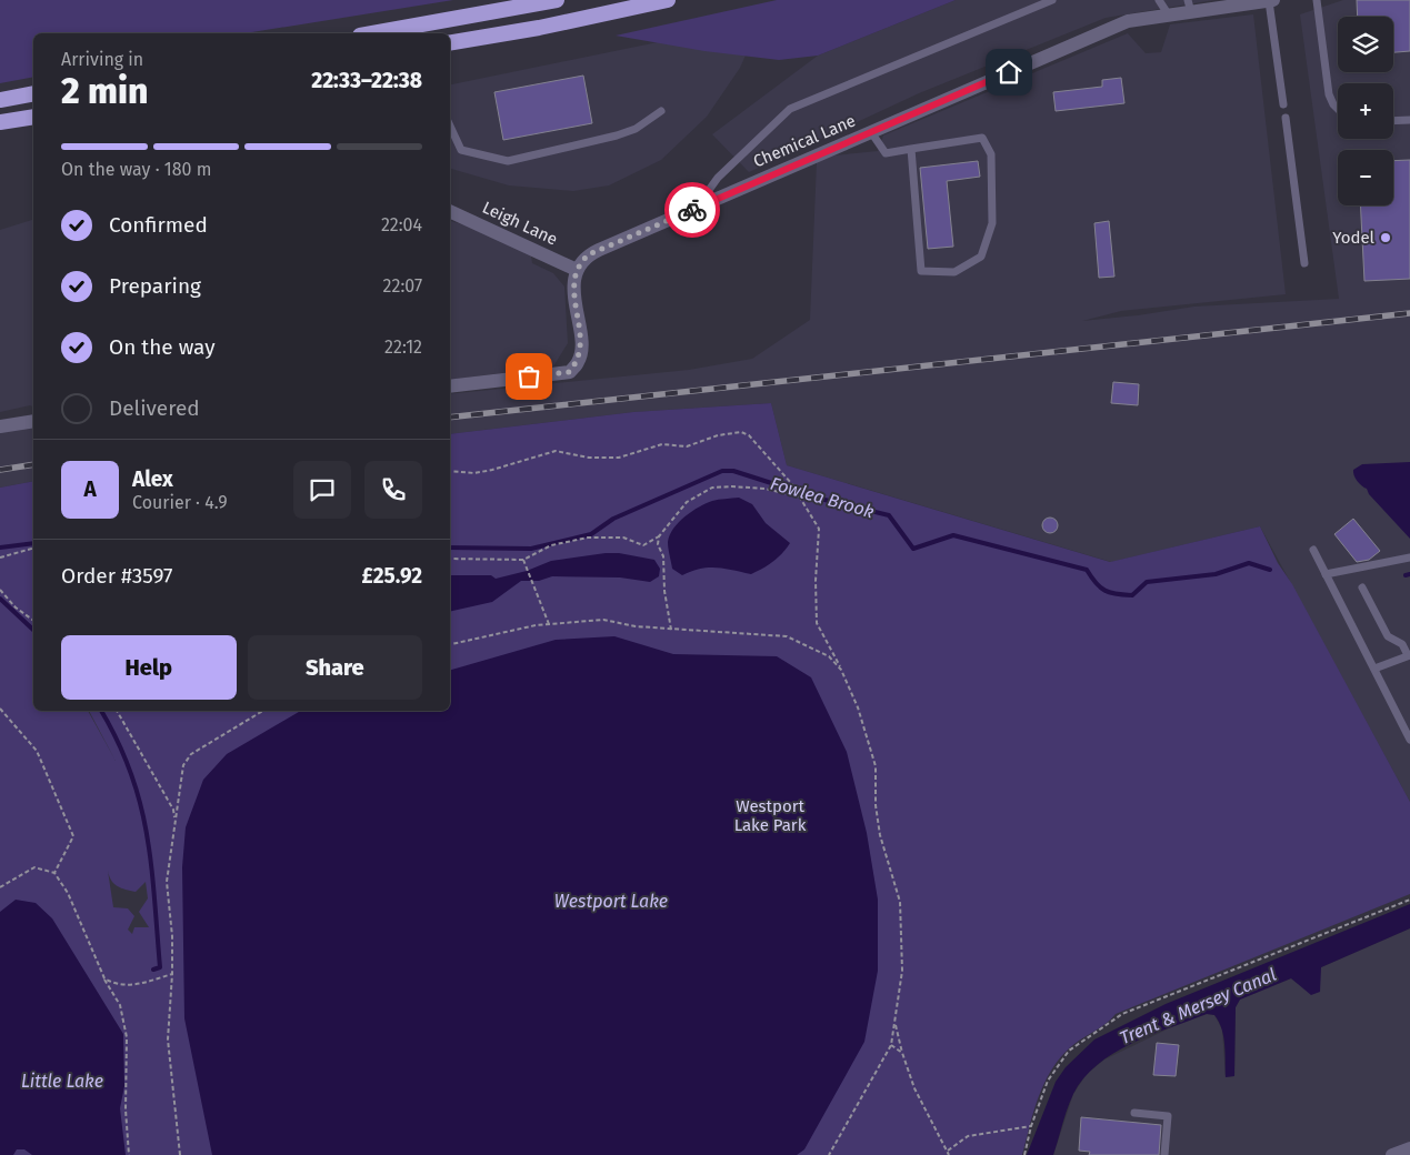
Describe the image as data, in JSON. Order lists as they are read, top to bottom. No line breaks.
{"streets":{"street":["Chemical Lane","Leigh Lane"]},"crossings":[["Chemical Lane","Leigh Lane"]],"water":["Fowlea Brook","Westport Lake","Trent & Mersey Canal","Little Lake"],"parks":["Westport Lake Park"],"places":["Yodel"],"page":{"map_buttons":["+","−"],"heading":["2 min","Arriving in","22:33–22:38"],"panel":["Alex","Courier · 4.9","Order #3597","£25.92"],"bar":"On the way · 180 m","list":[["Confirmed","22:04"],["Preparing","22:07"],["On the way","22:12"],"Delivered"],"round":"A","buttons":["Help","Share"]}}
